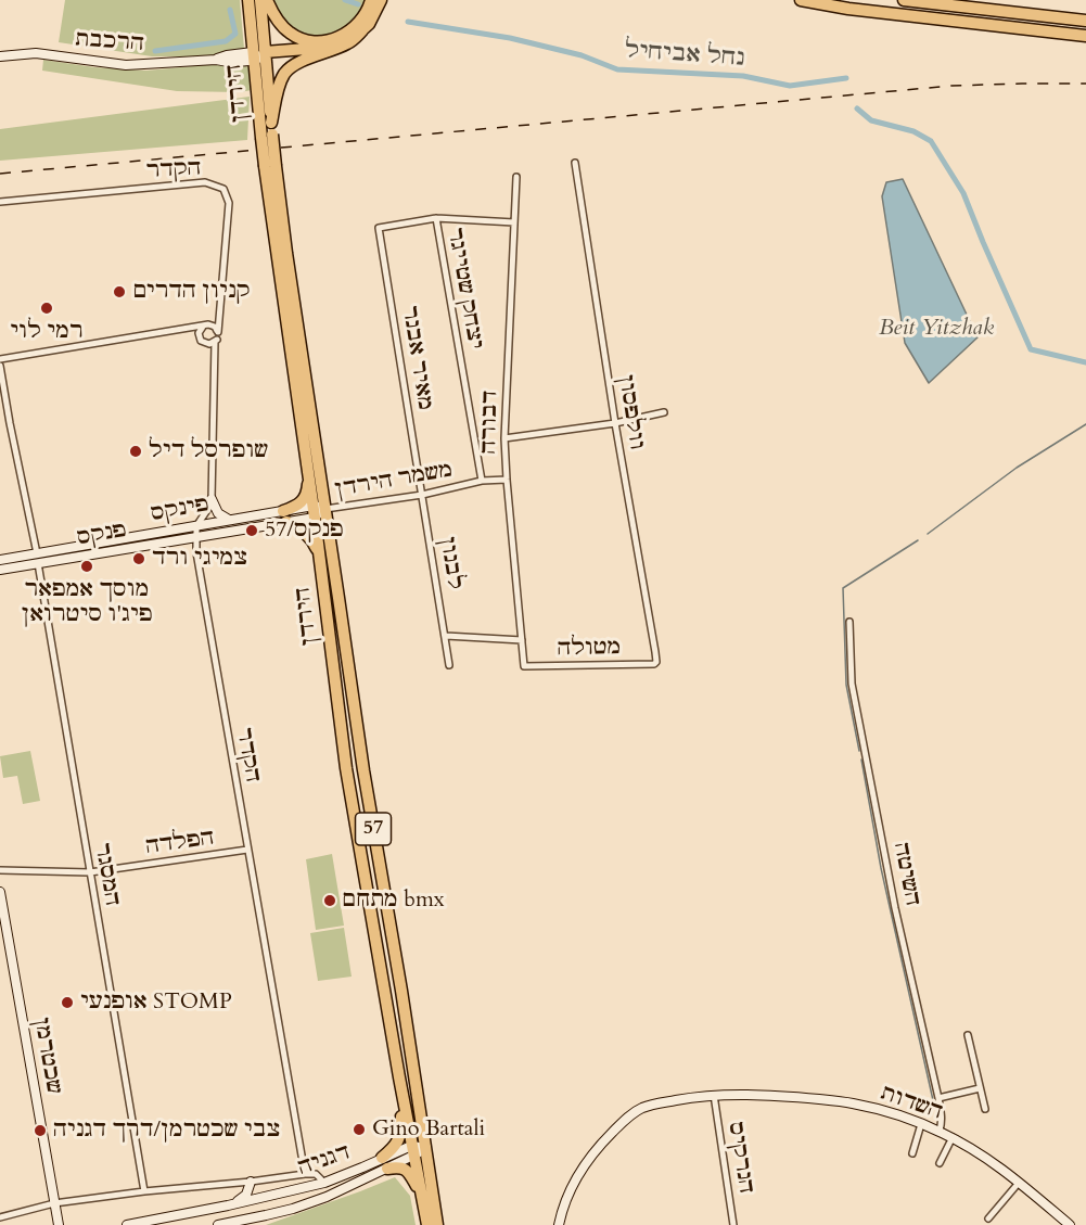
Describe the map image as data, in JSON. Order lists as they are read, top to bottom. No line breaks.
{"streets":{"highway":["הירדן","57"],"street":["הרכבת","הקדר","יצחק שטייגר","מאיר אבנר","וולפסון","דבורה","משמר הירדן","פינקס","פנקס","לבנון","מטולה","הפלדה","המסגר","השיטה","שכטרמן","השדות","הנרקיס","דגניה"]},"crossings":[["הרכבת","הירדן"],["הירדן","משמר הירדן"],["הירדן","פינקס"],["הירדן","דגניה"],["הקדר","פינקס"],["הקדר","פנקס"],["הקדר","הפלדה"],["יצחק שטייגר","מאיר אבנר"],["יצחק שטייגר","משמר הירדן"],["מאיר אבנר","משמר הירדן"],["מאיר אבנר","לבנון"],["וולפסון","מטולה"],["דבורה","משמר הירדן"],["דבורה","מטולה"],["משמר הירדן","פינקס"],["משמר הירדן","לבנון"],["פינקס","פנקס"],["פינקס","המסגר"],["פנקס","המסגר"],["הפלדה","המסגר"],["השיטה","השדות"],["השדות","הנרקיס"]],"water":["נחל אביחיל","Beit Yitzhak"],"places":["קניון הדרים","רמי לוי","שופרסל דיל","פנקס/57","צמיגי ורד","מוסך אמפאר פיג'ו סיטרואן","מתחם bmx","אופנעי STOMP","Gino Bartali","צבי שכטרמן/דרך דגניה"]}
